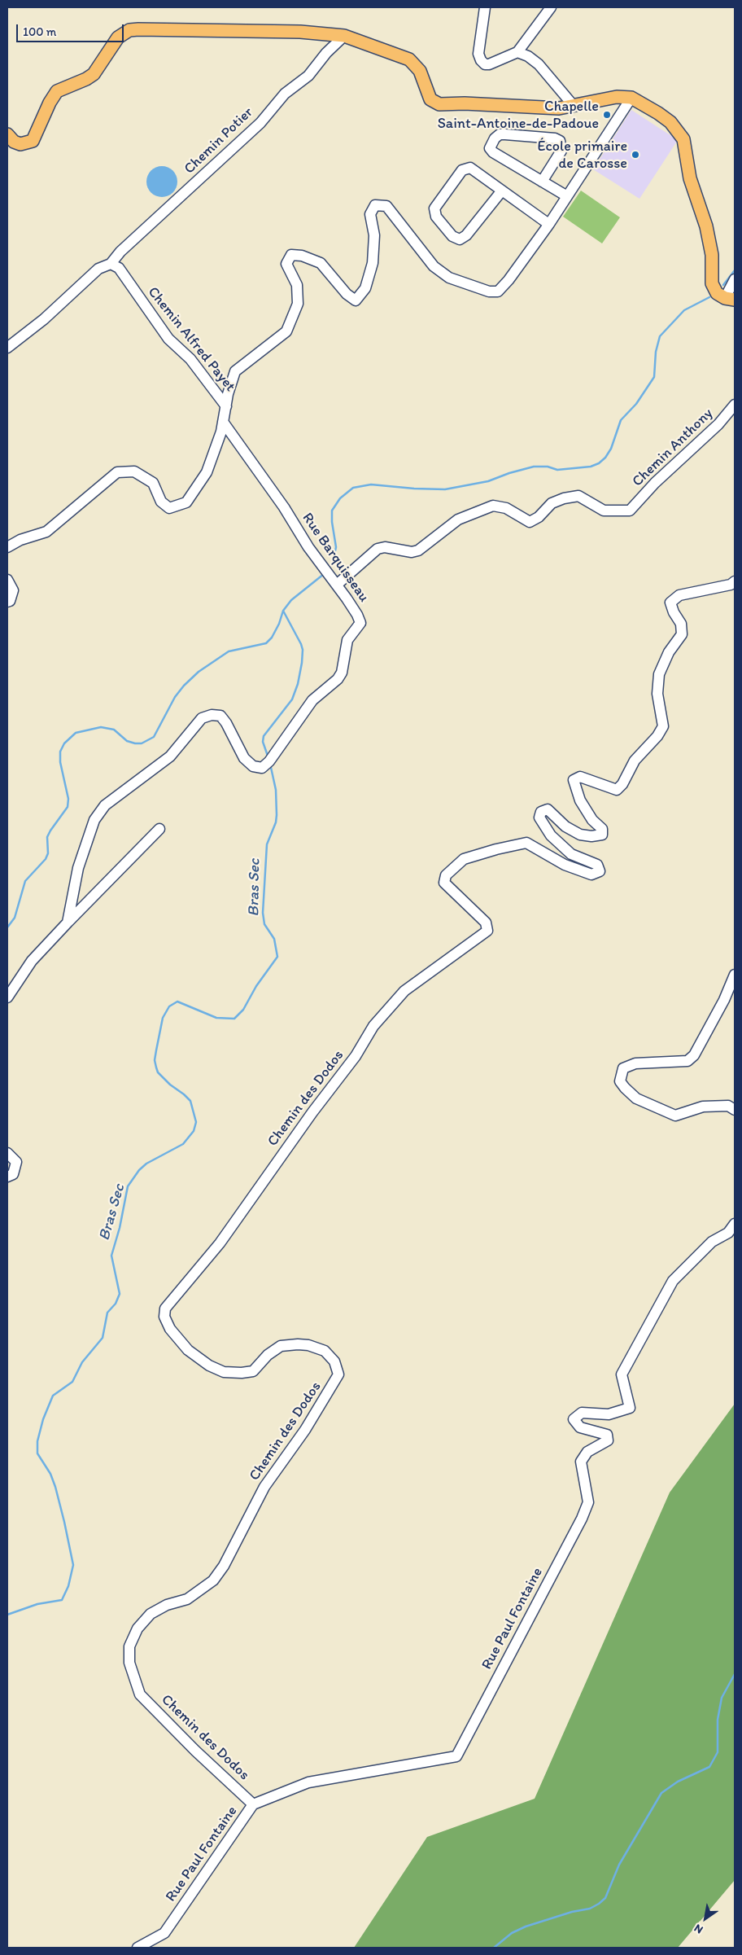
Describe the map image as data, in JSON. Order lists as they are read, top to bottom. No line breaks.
{"streets":{"street":["Chemin Potier","Chemin Alfred Payet","Chemin Anthony","Rue Barquisseau","Chemin des Dodos","Rue Paul Fontaine"]},"crossings":[["Chemin Potier","Chemin Alfred Payet"],["Chemin Anthony","Rue Barquisseau"],["Chemin des Dodos","Rue Paul Fontaine"]],"water":["Bras Sec"],"places":["Chapelle Saint-Antoine-de-Padoue","École primaire de Carosse"],"scale_bar":"100 m","north":"bottom left"}
